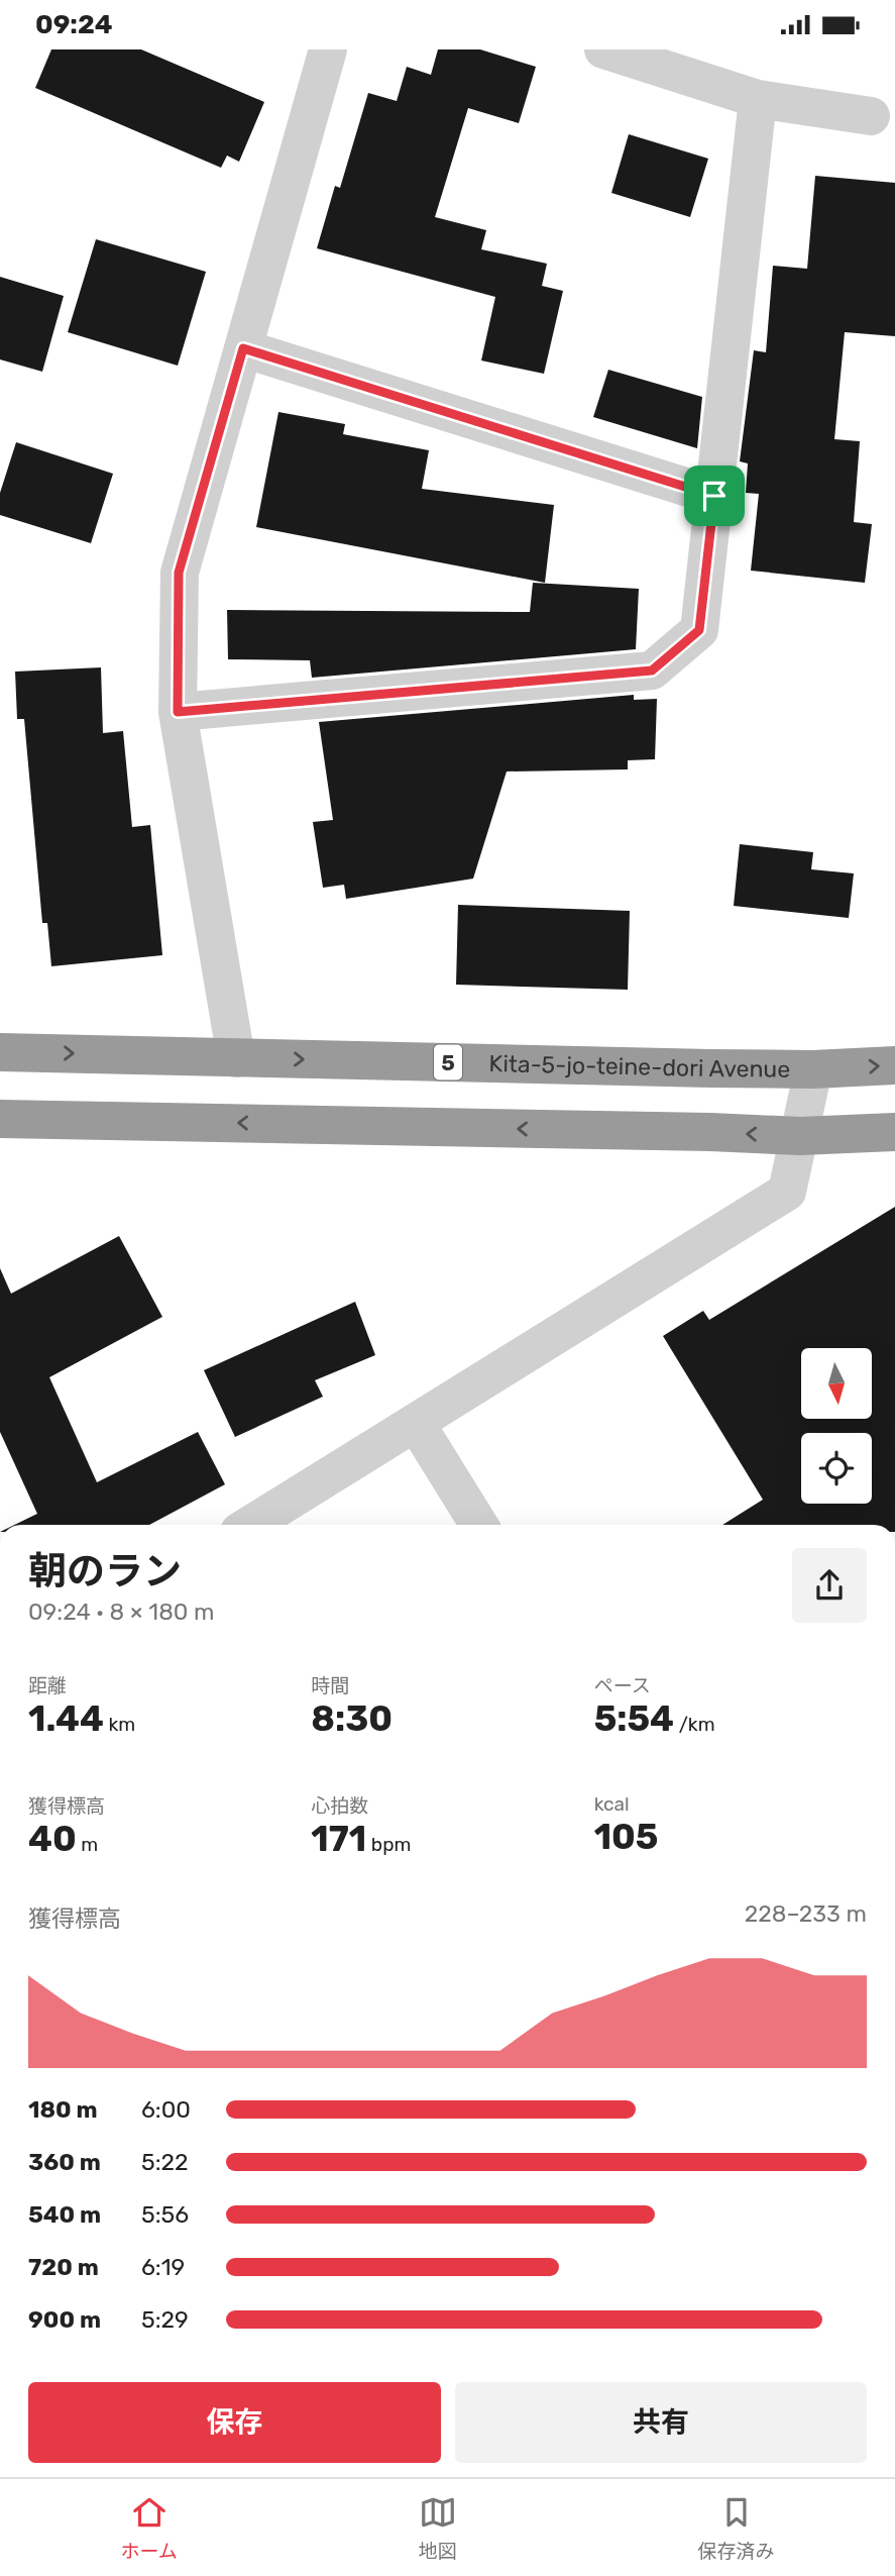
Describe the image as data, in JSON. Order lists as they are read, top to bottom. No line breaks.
{"streets":{"highway":["5","Kita-5-jo-teine-dori Avenue"]},"north":"bottom","page":{"status":"09:24","heading":["朝のラン","09:24 · 8 × 180 m"],"stats":[["距離","1.44 km"],["時間","8:30"],["ペース","5:54 /km"],["獲得標高","40 m"],["心拍数","171 bpm"],["kcal","105"]],"chart":["獲得標高","228–233 m"],"list":[{"name":"180 m","note":"6:00"},{"name":"360 m","note":"5:22"},{"name":"540 m","note":"5:56"},{"name":"720 m","note":"6:19"},{"name":"900 m","note":"5:29"}],"buttons":["保存","共有"],"tabs":["ホーム","地図","保存済み"]}}
